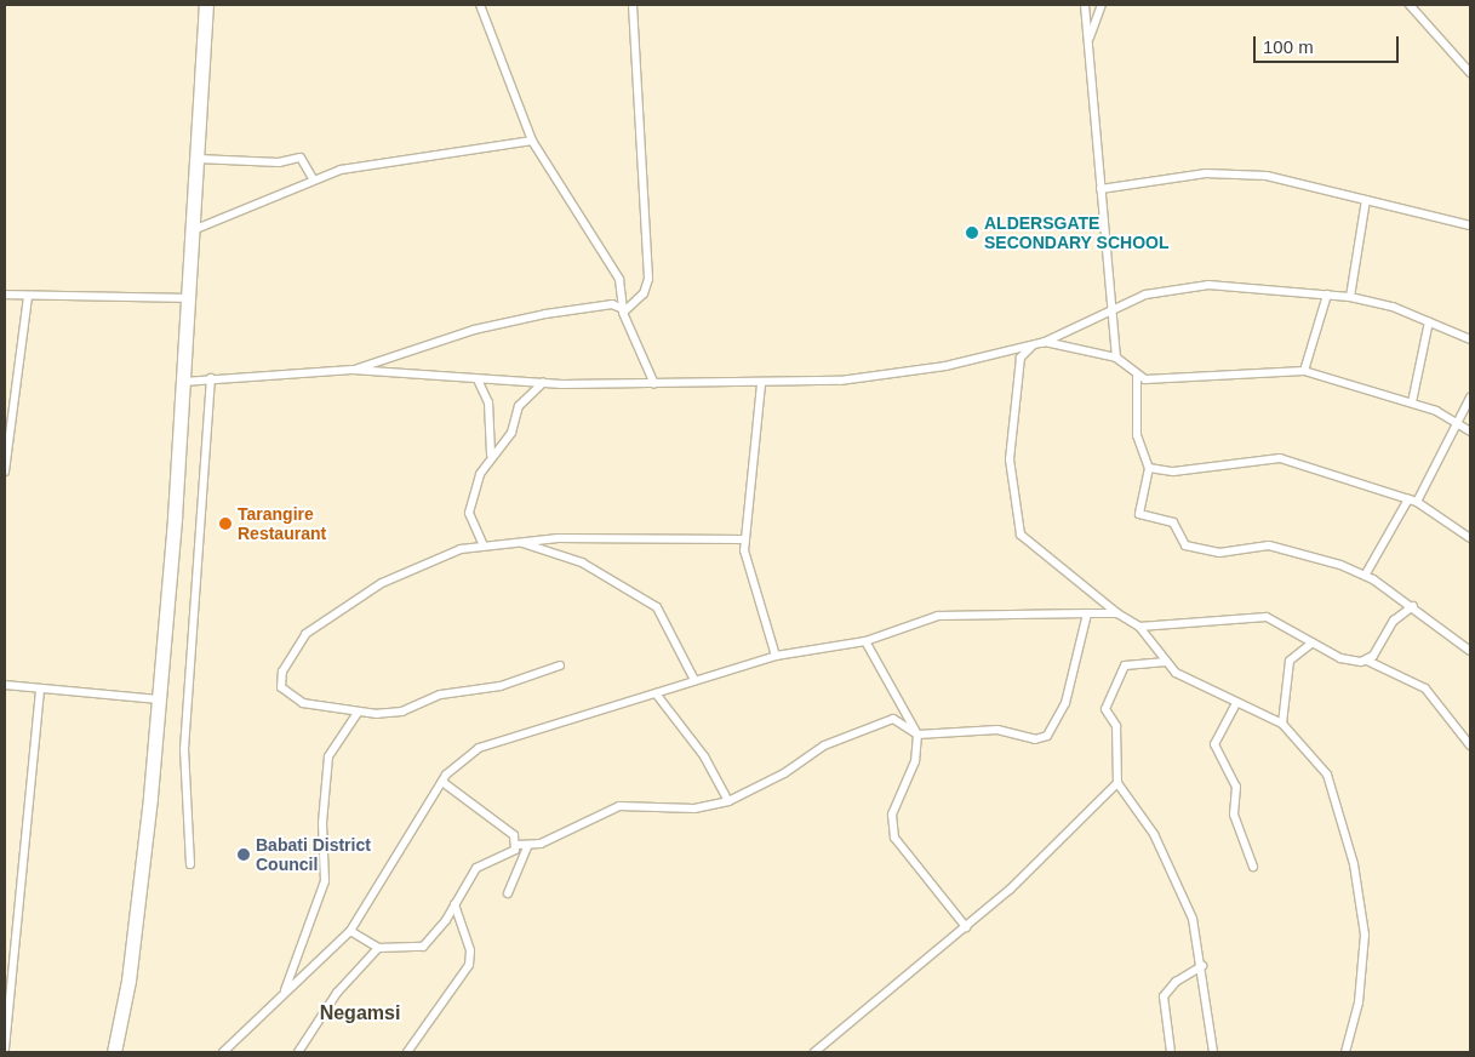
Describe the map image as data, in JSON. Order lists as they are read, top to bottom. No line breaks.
{"districts":["Negamsi"],"places":["ALDERSGATE SECONDARY SCHOOL","Tarangire Restaurant","Babati District Council"],"scale_bar":"100 m"}
